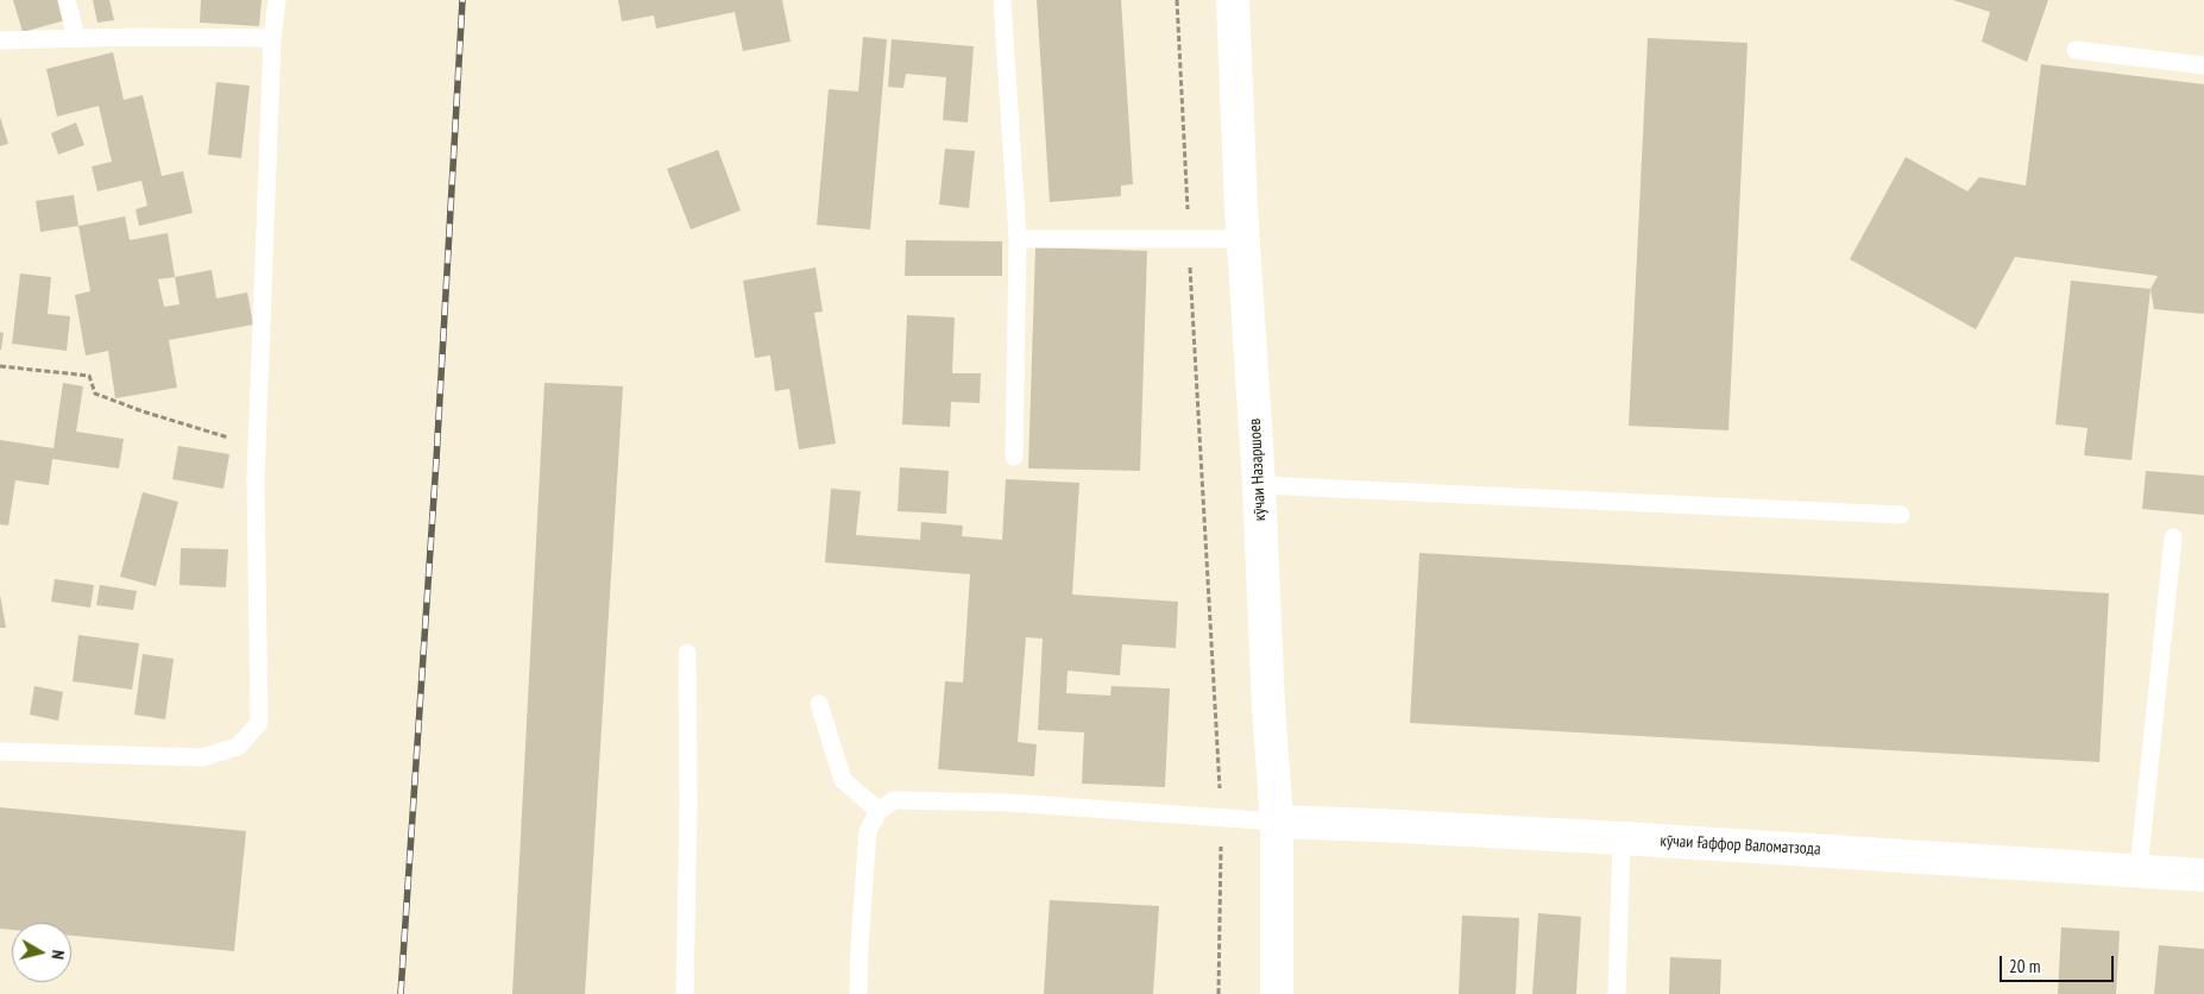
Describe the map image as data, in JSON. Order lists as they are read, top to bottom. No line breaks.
{"streets":{"street":["кӯчаи Назаршоев","кӯчаи Ғаффор Валоматзода"]},"crossings":[["кӯчаи Назаршоев","кӯчаи Ғаффор Валоматзода"]],"scale_bar":"20 m","north":"right"}
